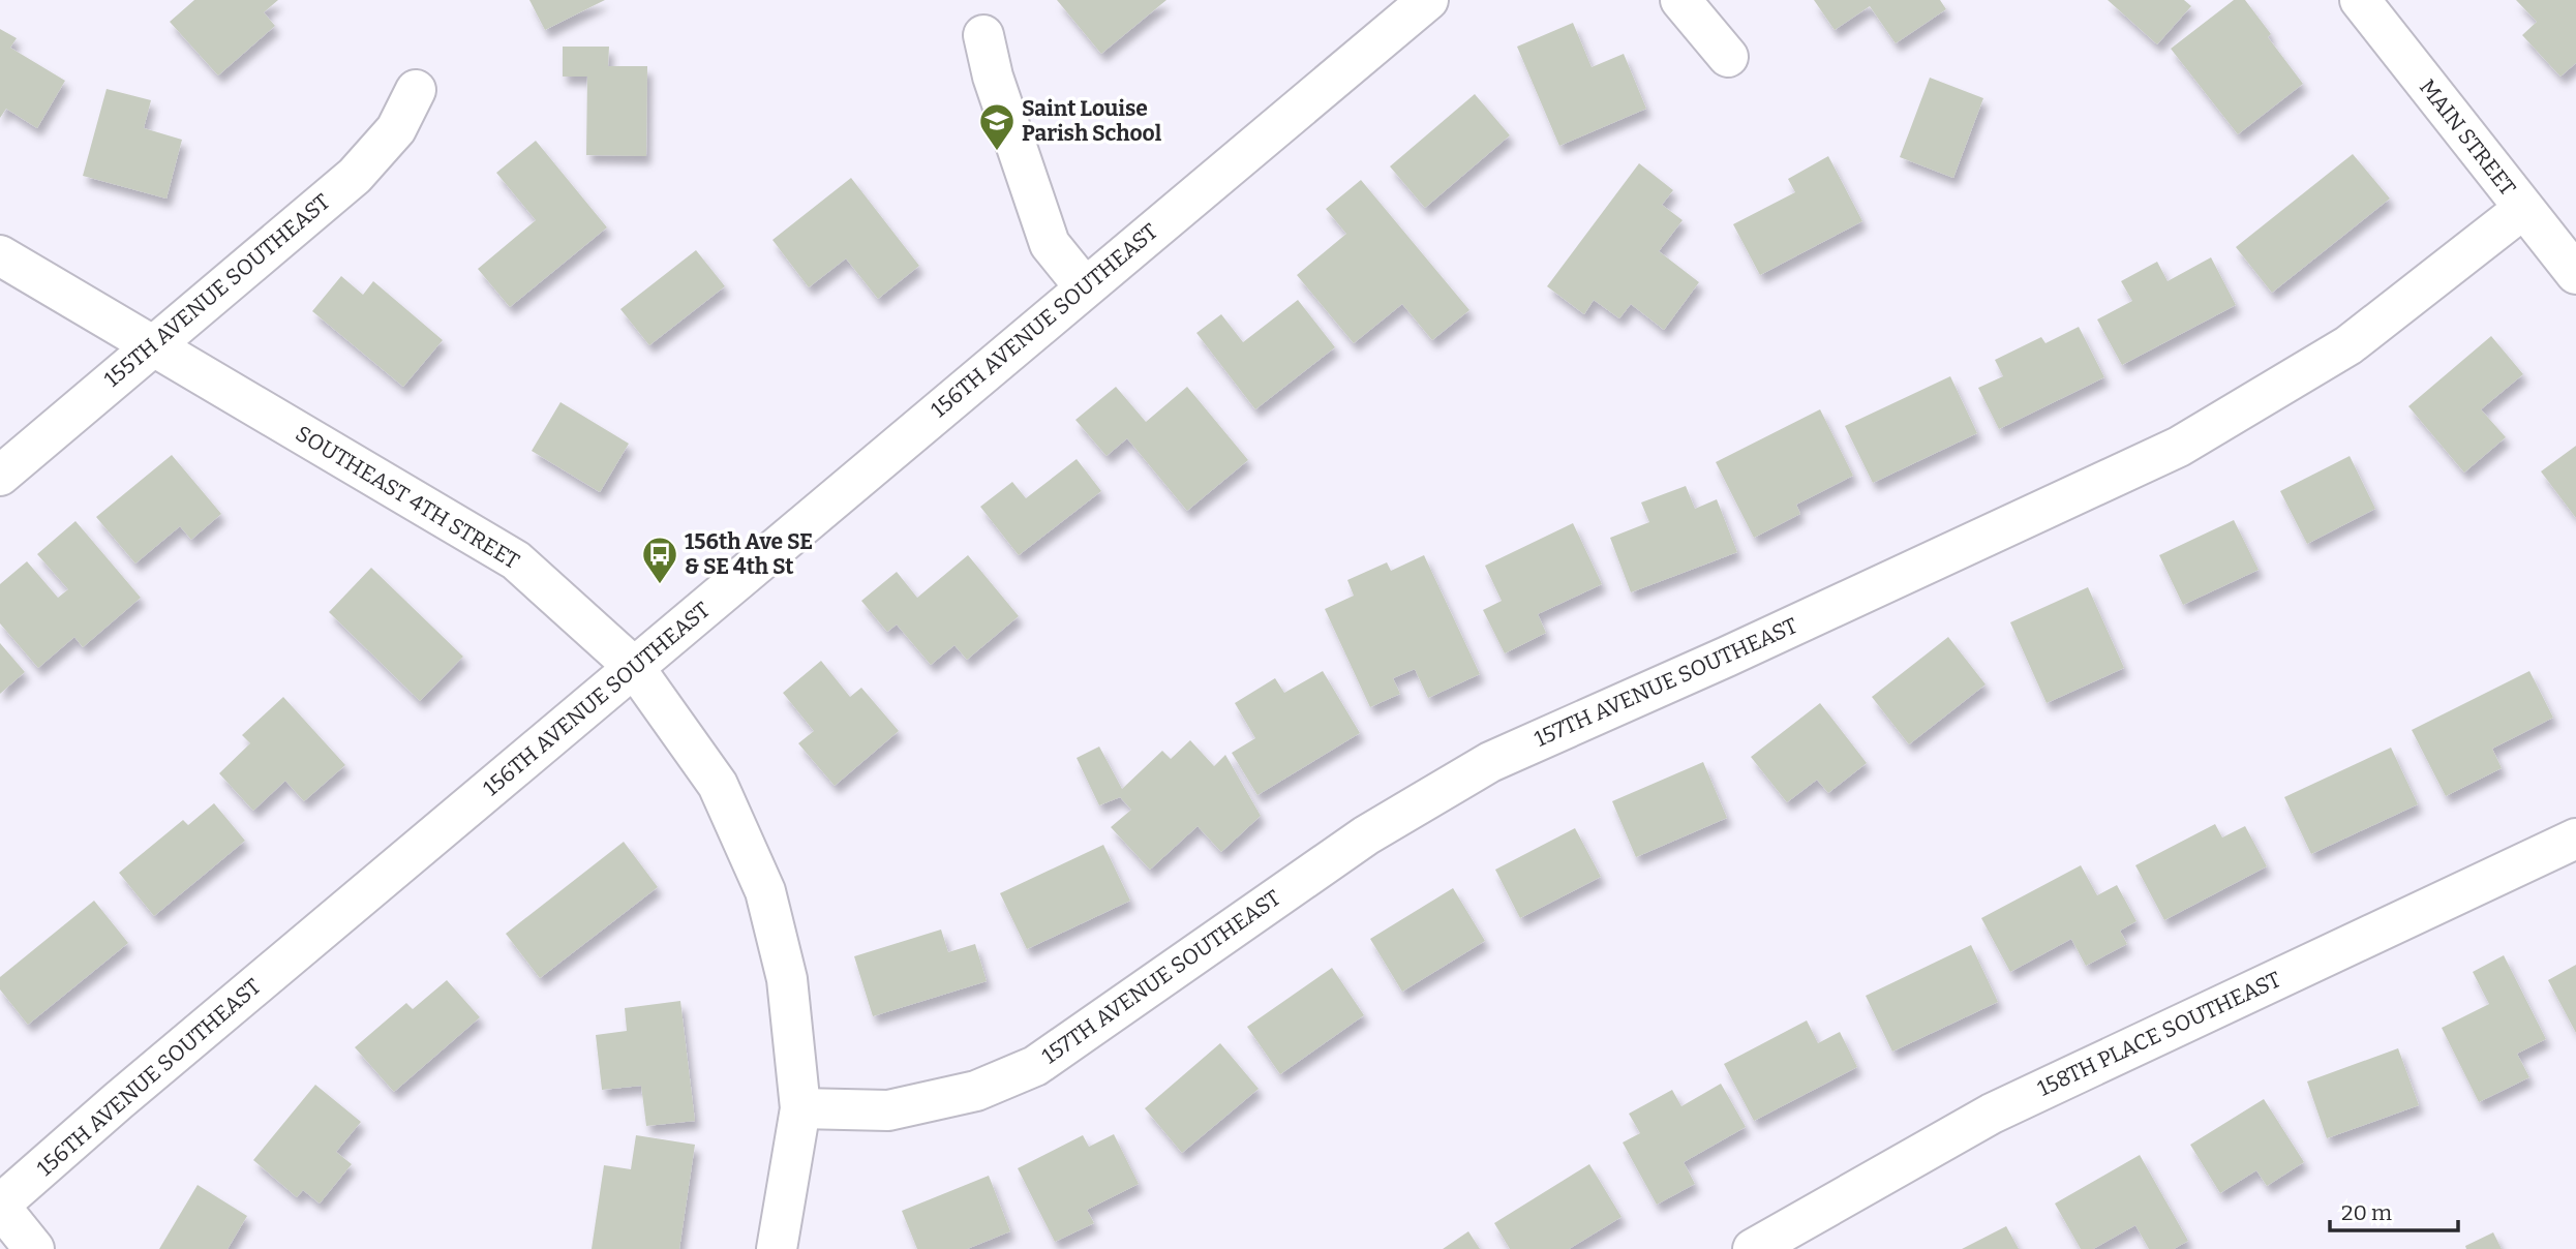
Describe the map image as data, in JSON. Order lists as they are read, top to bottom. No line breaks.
{"streets":{"street":["MAIN STREET","155TH AVENUE SOUTHEAST","156TH AVENUE SOUTHEAST","SOUTHEAST 4TH STREET","157TH AVENUE SOUTHEAST","158TH PLACE SOUTHEAST"]},"crossings":[["MAIN STREET","157TH AVENUE SOUTHEAST"],["155TH AVENUE SOUTHEAST","SOUTHEAST 4TH STREET"],["156TH AVENUE SOUTHEAST","SOUTHEAST 4TH STREET"],["SOUTHEAST 4TH STREET","157TH AVENUE SOUTHEAST"]],"places":{"school or university":["Saint Louise Parish School"],"bus stop":["156th Ave SE & SE 4th St"]},"scale_bar":"20 m"}
